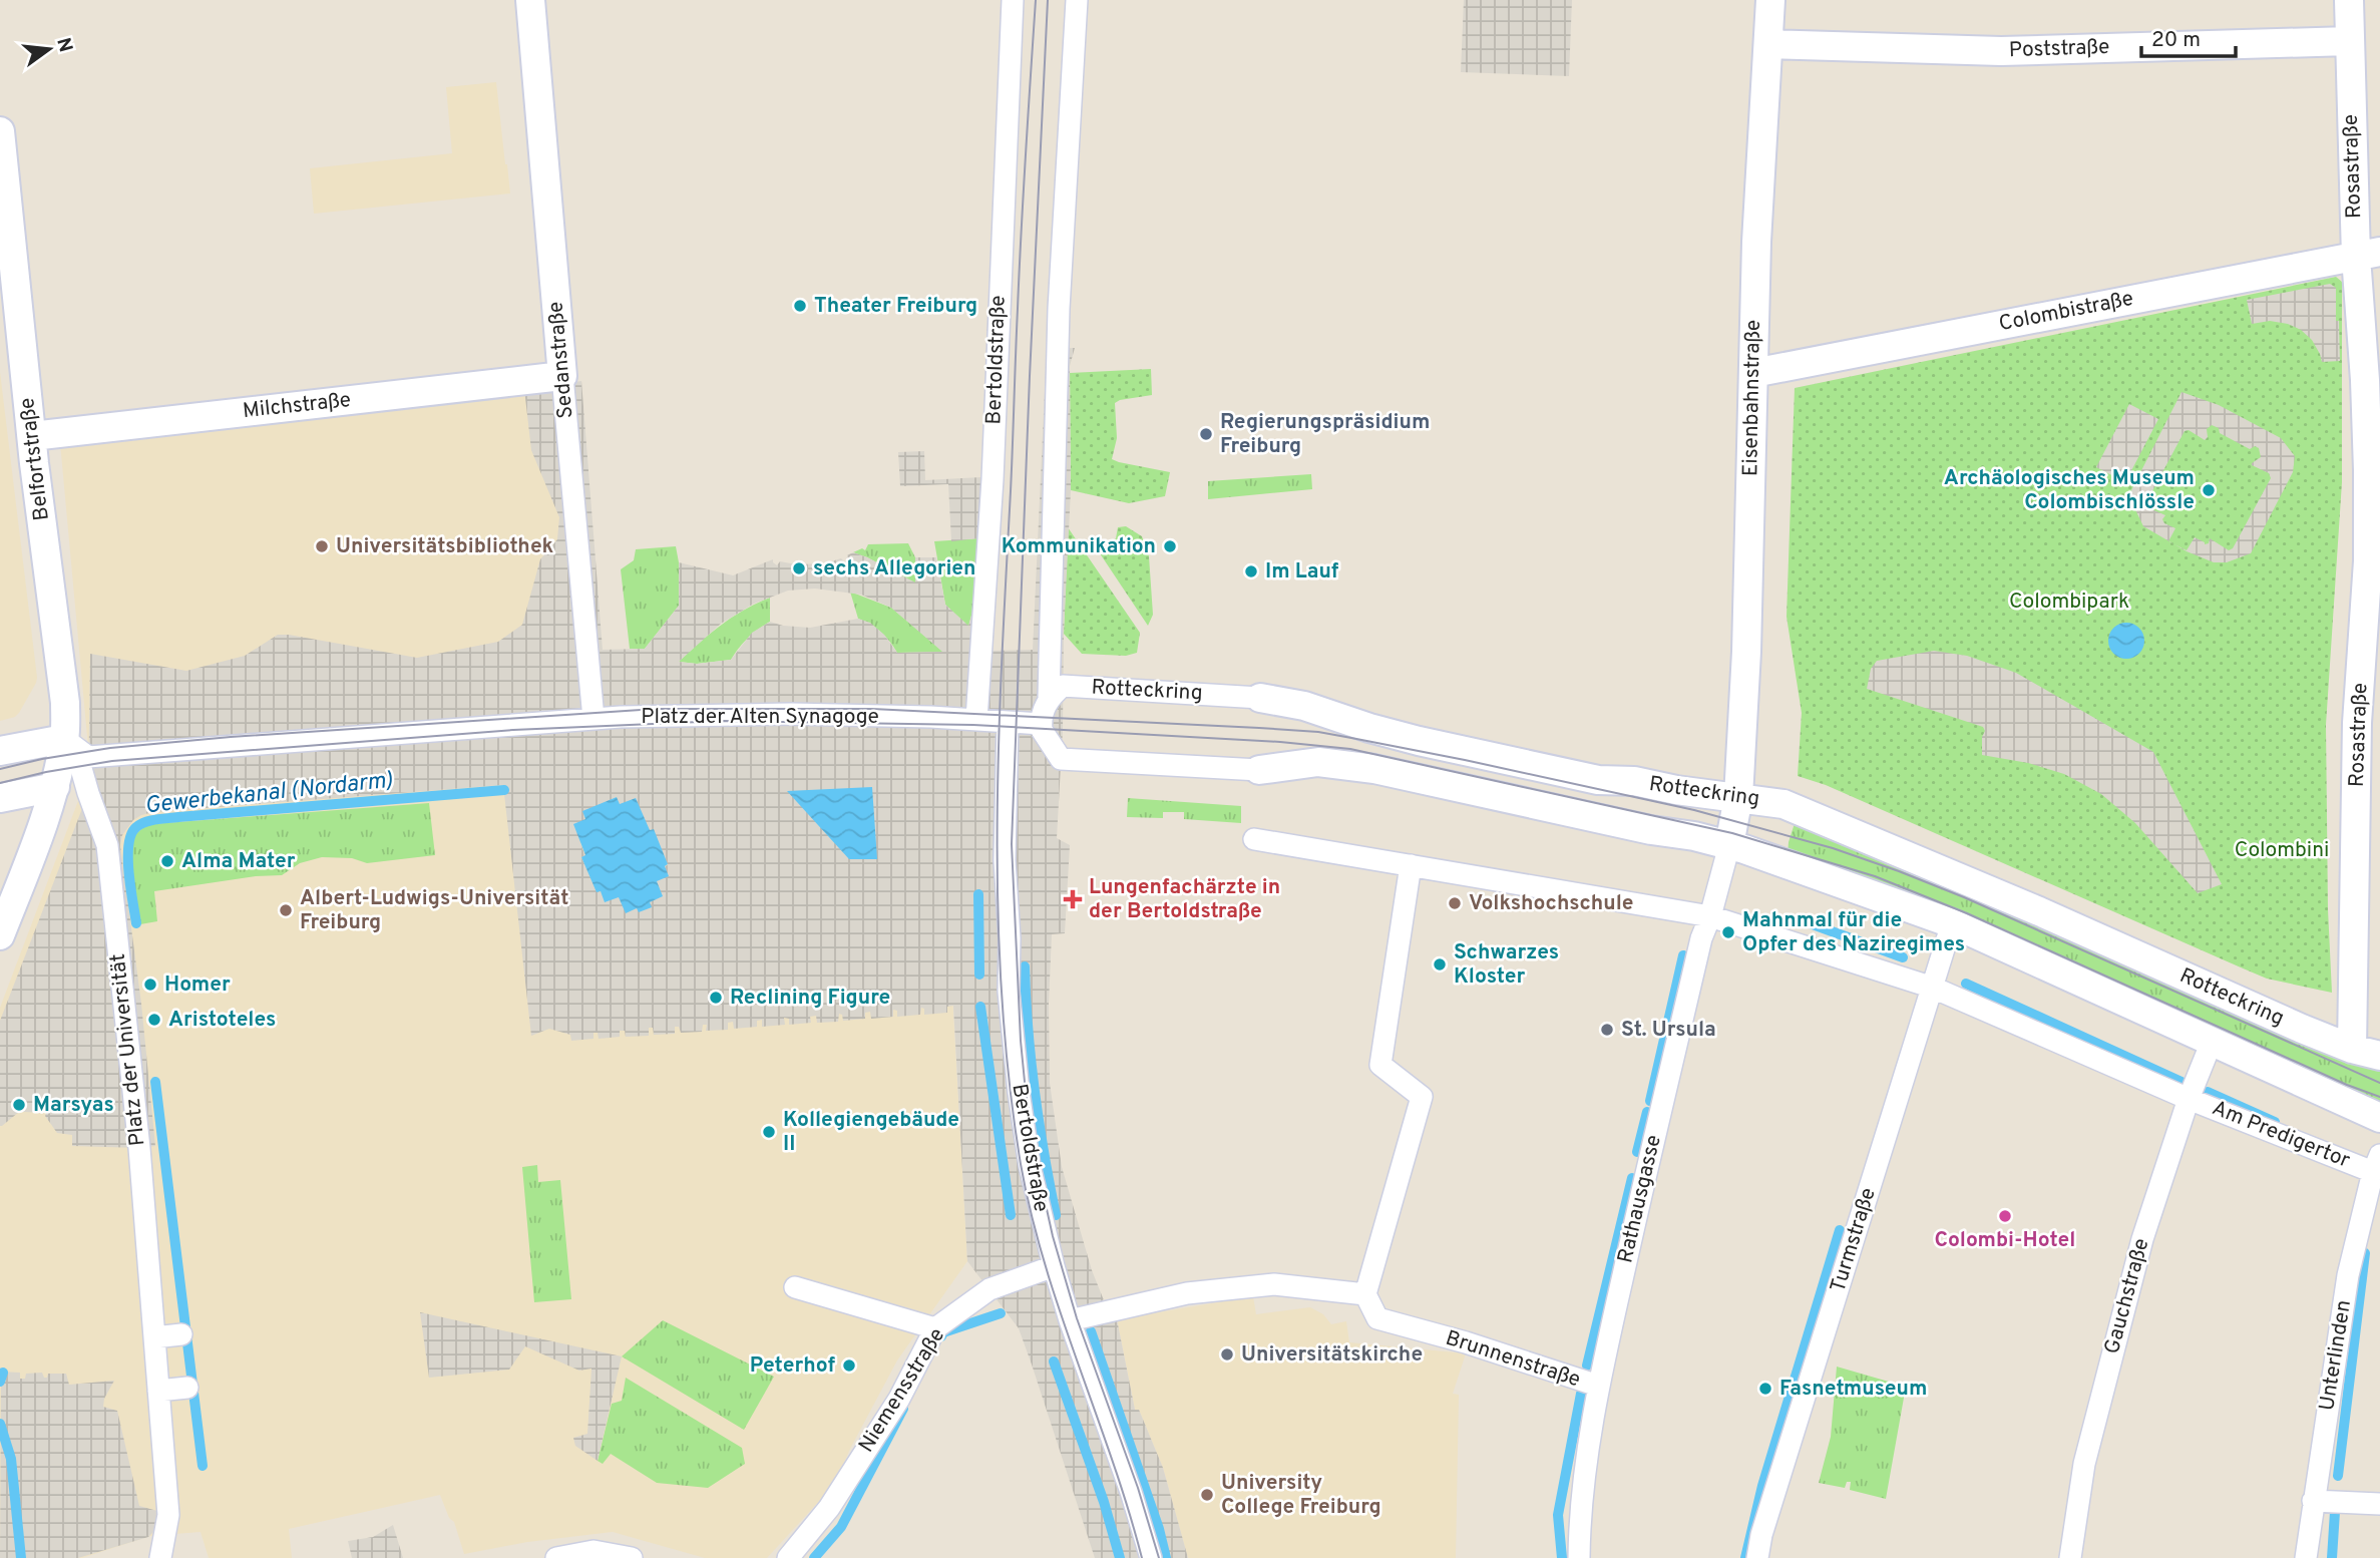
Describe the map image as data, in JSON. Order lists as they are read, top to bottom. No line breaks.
{"streets":{"street":["Poststraße","Rosastraße","Colombistraße","Sedanstraße","Bertoldstraße","Eisenbahnstraße","Milchstraße","Belfortstraße","Rotteckring","Platz der Alten Synagoge","Platz der Universität","Am Predigertor","Rathausgasse","Turmstraße","Gauchstraße","Unterlinden","Brunnenstraße","Niemensstraße"]},"crossings":[["Poststraße","Rosastraße"],["Poststraße","Eisenbahnstraße"],["Rosastraße","Colombistraße"],["Rosastraße","Rotteckring"],["Colombistraße","Eisenbahnstraße"],["Sedanstraße","Milchstraße"],["Sedanstraße","Platz der Alten Synagoge"],["Bertoldstraße","Platz der Alten Synagoge"],["Bertoldstraße","Niemensstraße"],["Eisenbahnstraße","Rotteckring"],["Eisenbahnstraße","Rathausgasse"],["Milchstraße","Belfortstraße"],["Platz der Alten Synagoge","Platz der Universität"],["Am Predigertor","Gauchstraße"],["Am Predigertor","Unterlinden"],["Rathausgasse","Brunnenstraße"]],"water":["Gewerbekanal (Nordarm)"],"parks":["Colombipark","Colombini"],"places":{"other":["Theater Freiburg","Regierungspräsidium Freiburg","Archäologisches Museum Colombischlössle","Universitätsbibliothek","Kommunikation","sechs Allegorien","Im Lauf","Alma Mater","Volkshochschule","Albert-Ludwigs-Universität Freiburg","Mahnmal für die Opfer des Naziregimes","Schwarzes Kloster","Homer","Reclining Figure","Aristoteles","St. Ursula","Marsyas","Kollegiengebäude II","Colombi-Hotel","Universitätskirche","Peterhof","Fasnetmuseum","University College Freiburg"],"health":["Lungenfachärzte in der Bertoldstraße"]},"scale_bar":"20 m","north":"right"}
